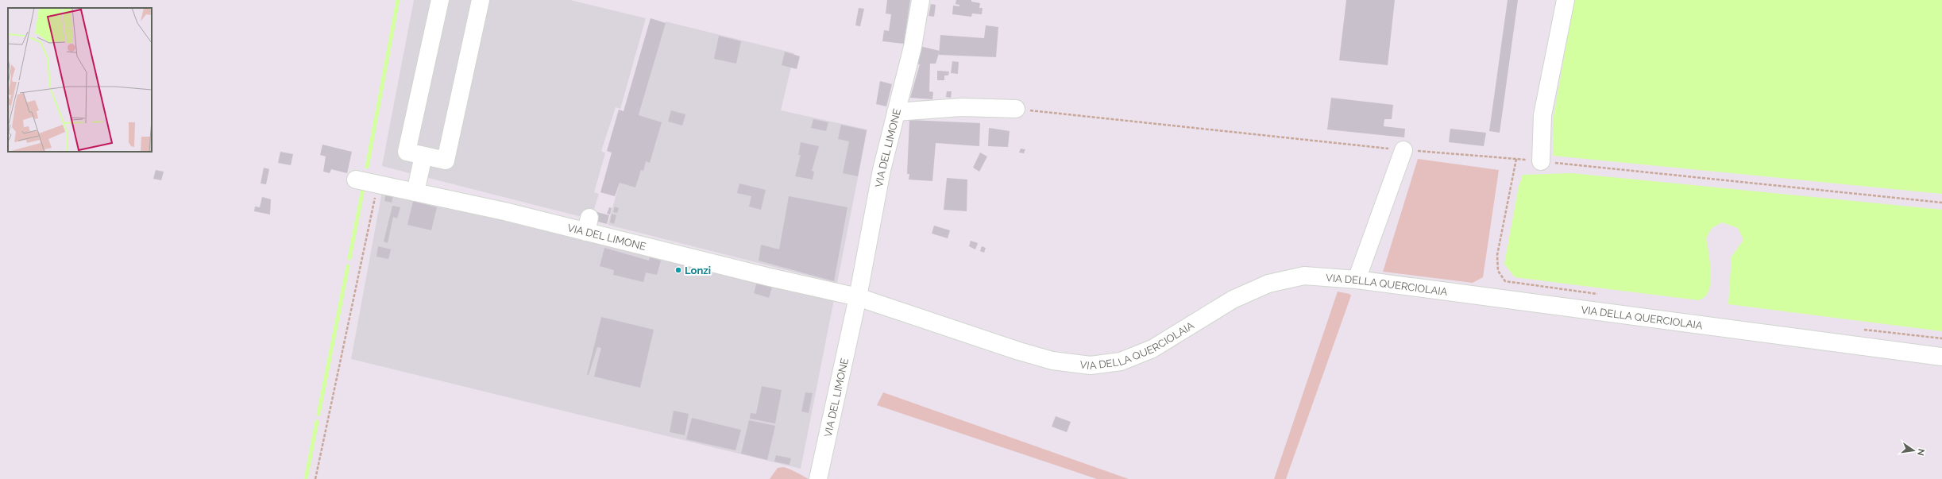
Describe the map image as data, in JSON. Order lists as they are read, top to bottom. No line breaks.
{"streets":{"street":["VIA DEL LIMONE","VIA DELLA QUERCIOLAIA"]},"crossings":[["VIA DEL LIMONE","VIA DELLA QUERCIOLAIA"]],"places":["Lonzi"],"north":"right"}
